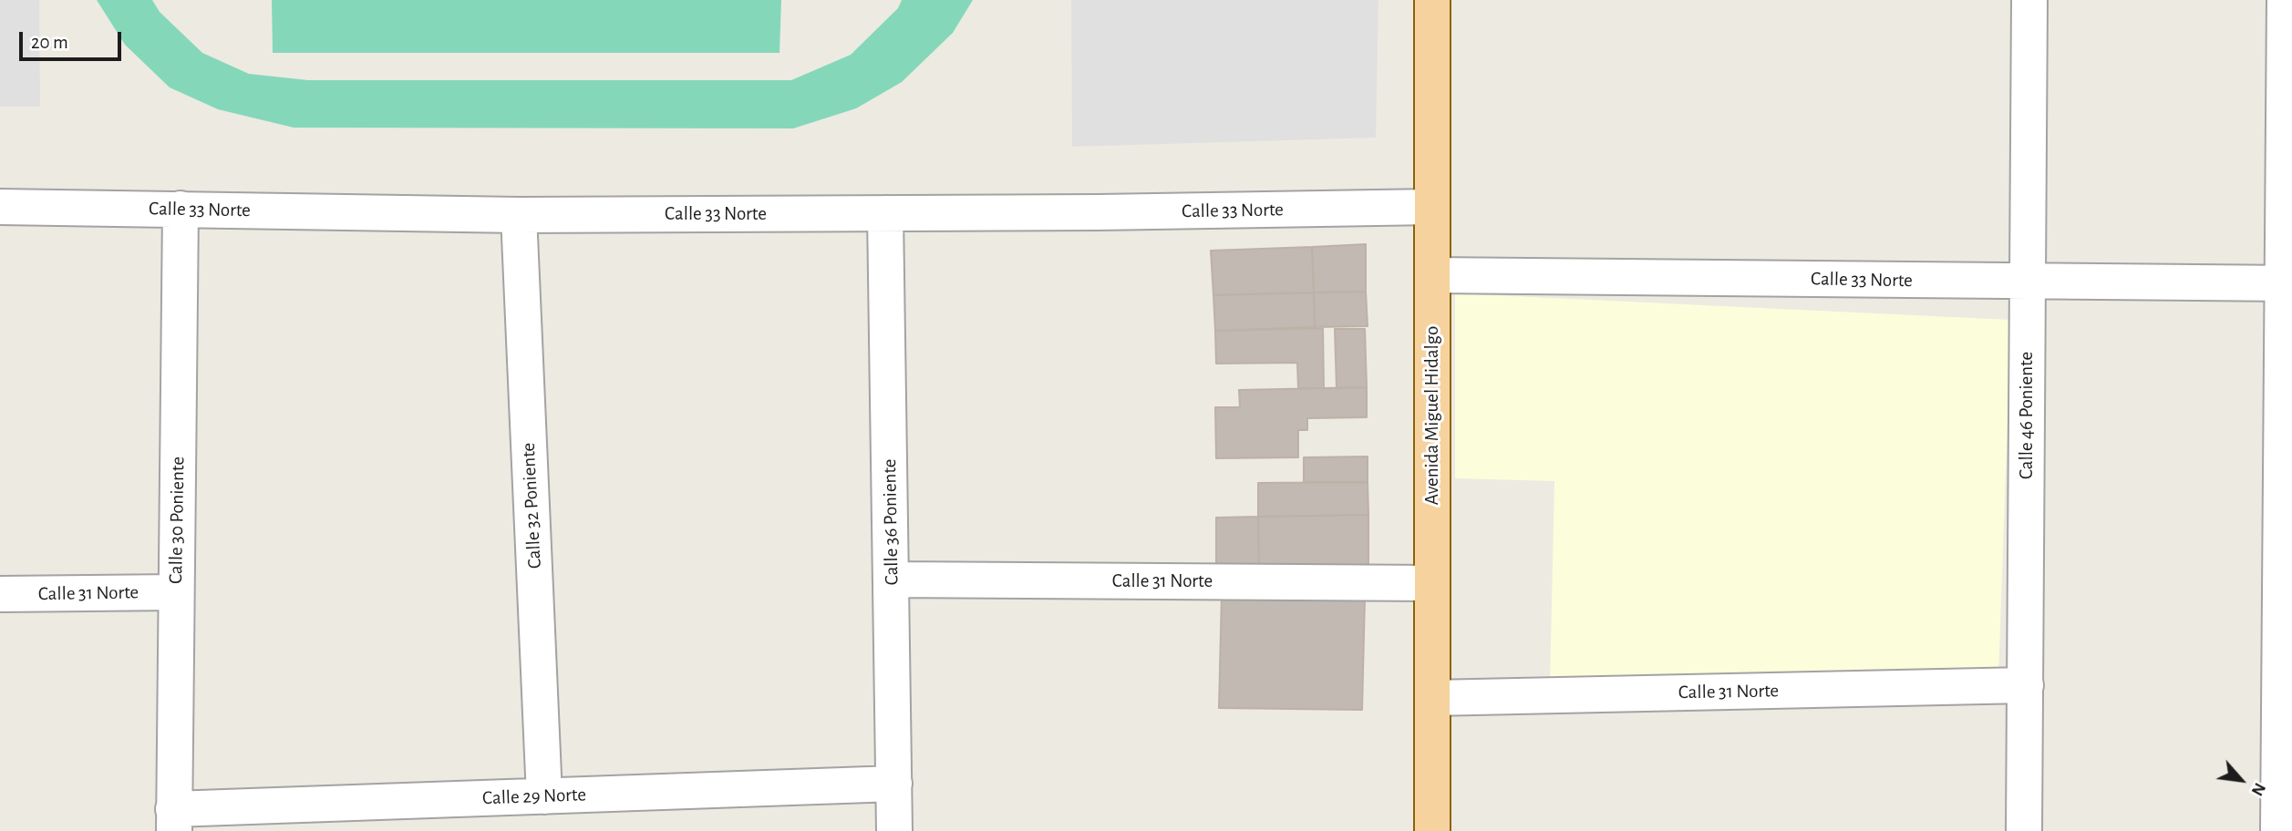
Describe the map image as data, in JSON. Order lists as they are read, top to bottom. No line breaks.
{"streets":{"main road":["Avenida Miguel Hidalgo"],"street":["Calle 33 Norte","Calle 46 Poniente","Calle 32 Poniente","Calle 30 Poniente","Calle 36 Poniente","Calle 31 Norte","Calle 29 Norte"]},"crossings":[["Calle 33 Norte","Avenida Miguel Hidalgo"],["Calle 33 Norte","Calle 46 Poniente"],["Calle 33 Norte","Calle 32 Poniente"],["Calle 33 Norte","Calle 30 Poniente"],["Calle 33 Norte","Calle 36 Poniente"],["Avenida Miguel Hidalgo","Calle 31 Norte"],["Calle 46 Poniente","Calle 31 Norte"],["Calle 32 Poniente","Calle 29 Norte"],["Calle 30 Poniente","Calle 31 Norte"],["Calle 30 Poniente","Calle 29 Norte"],["Calle 36 Poniente","Calle 31 Norte"],["Calle 36 Poniente","Calle 29 Norte"]],"scale_bar":"20 m","north":"bottom right"}
